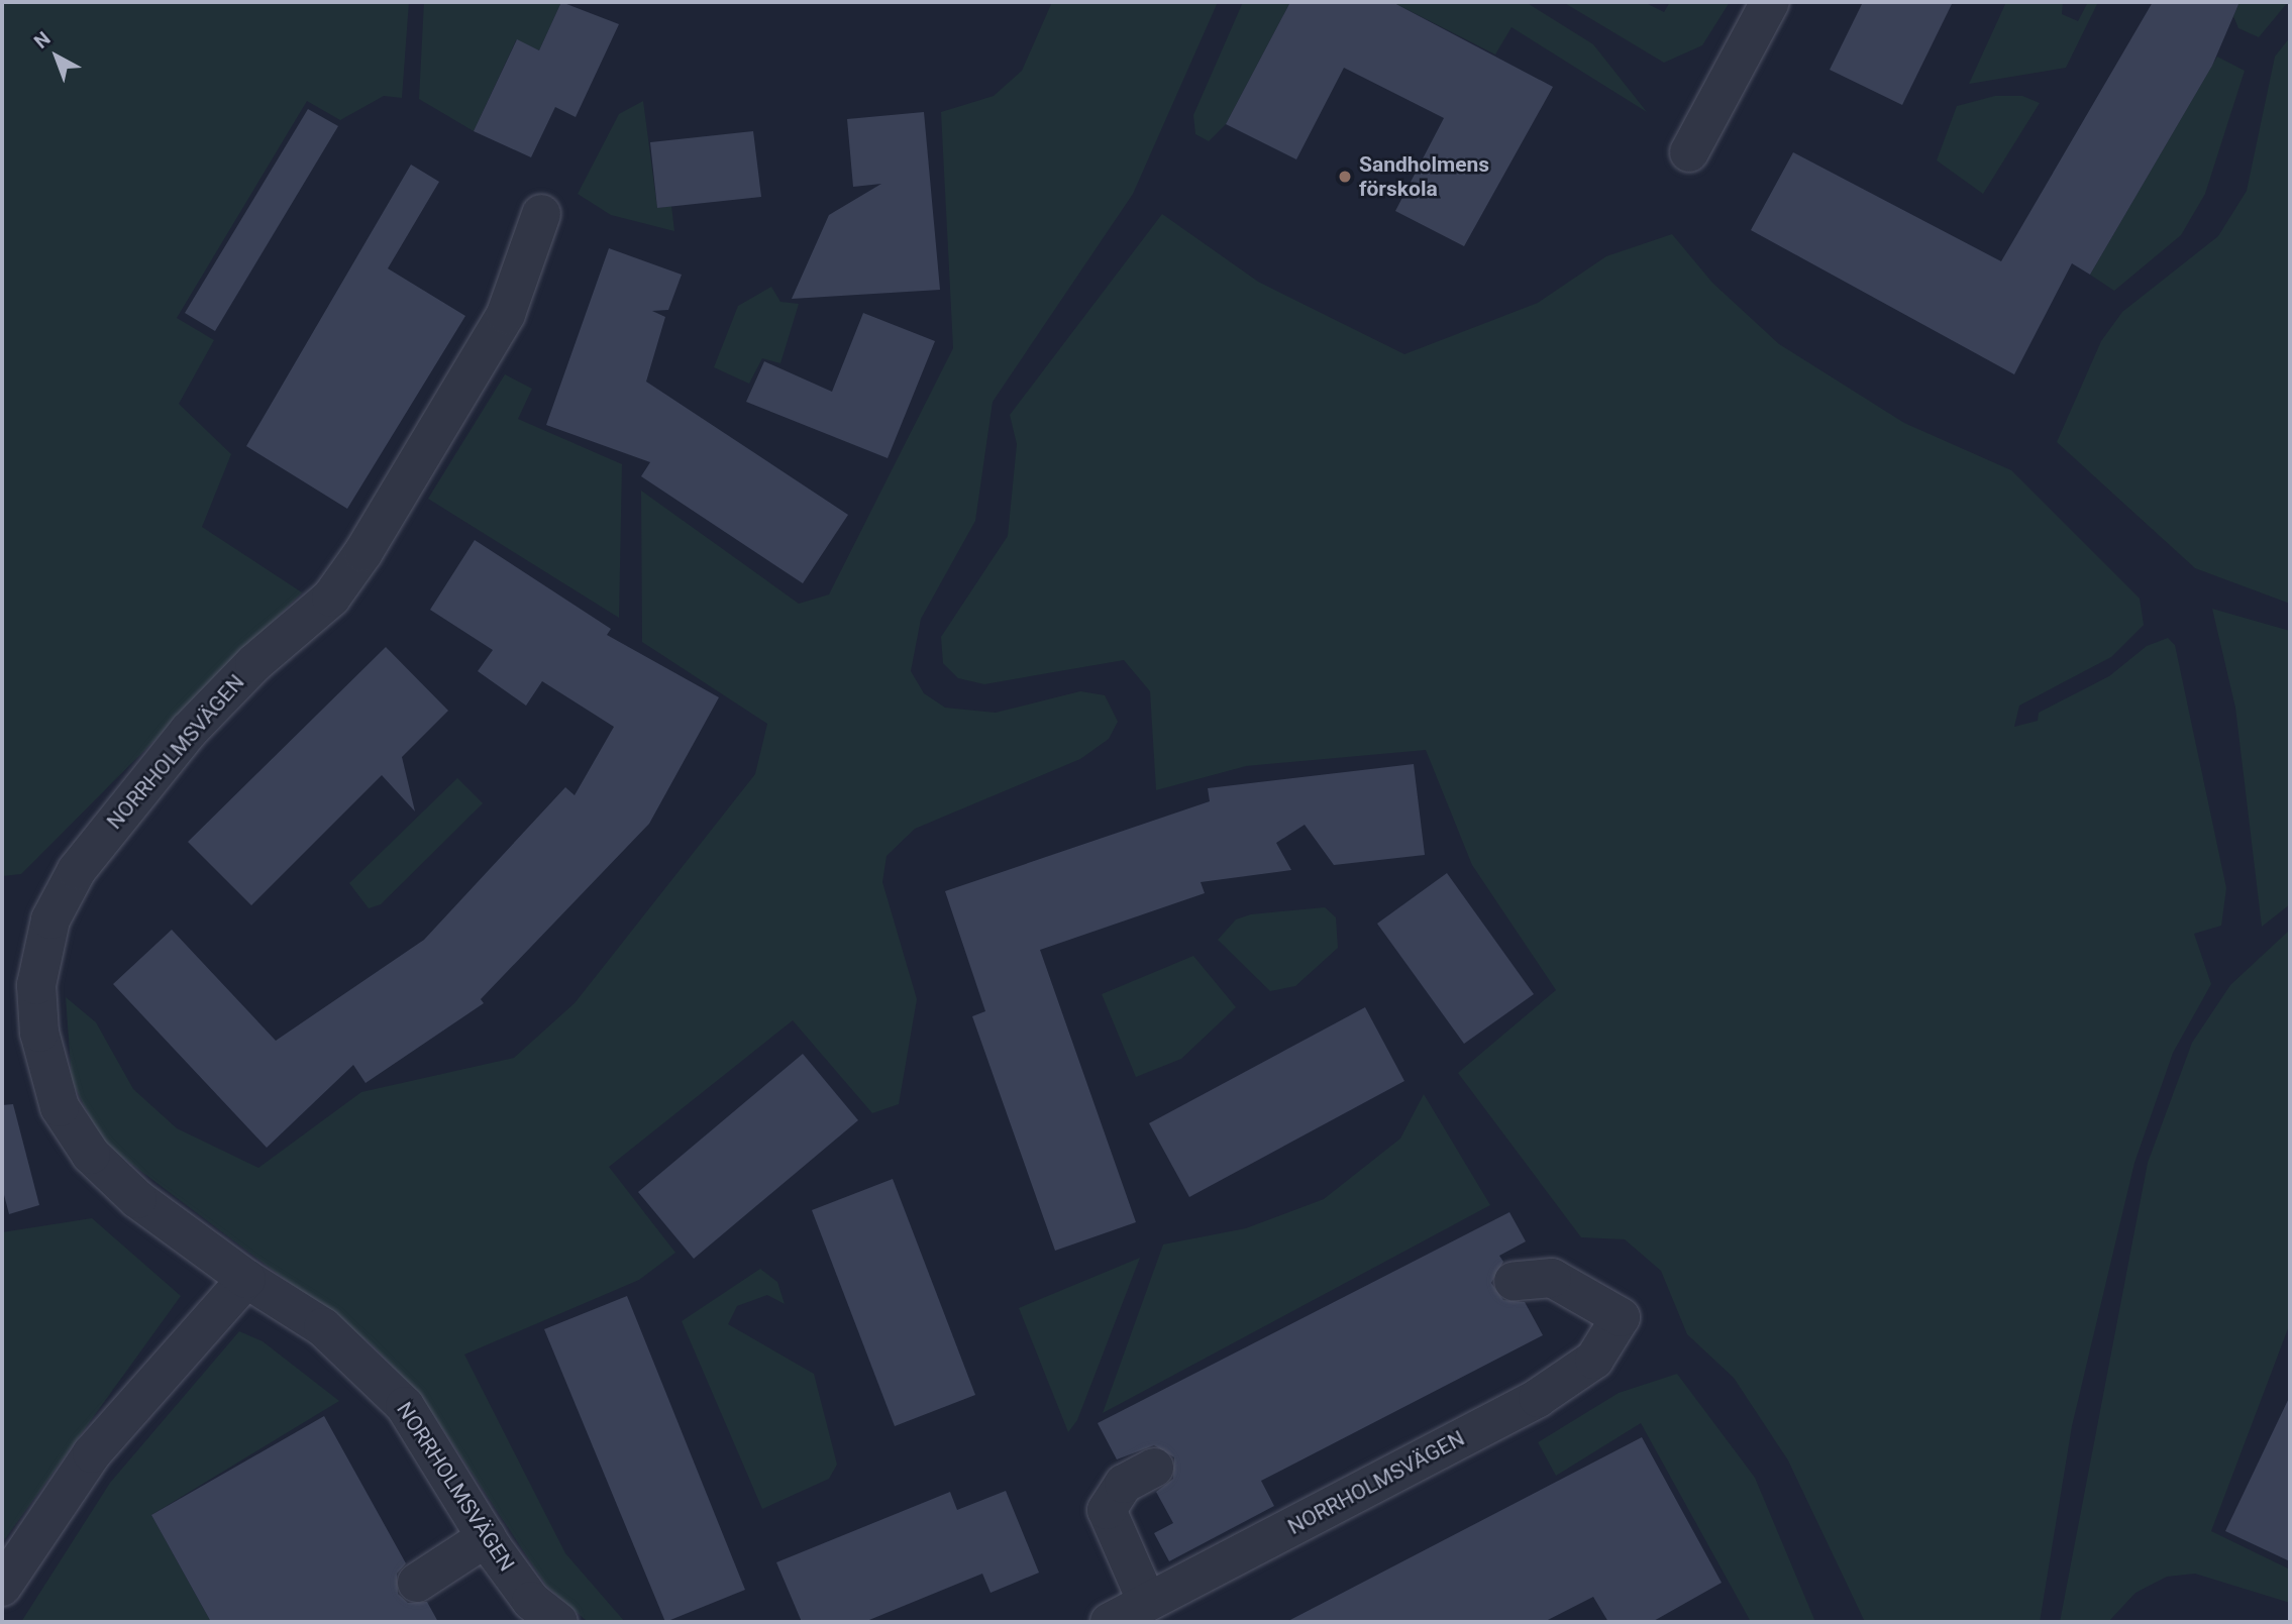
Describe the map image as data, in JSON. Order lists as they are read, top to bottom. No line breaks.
{"streets":{"street":["NORRHOLMSVÄGEN"]},"places":["Sandholmens förskola"],"north":"top left"}
